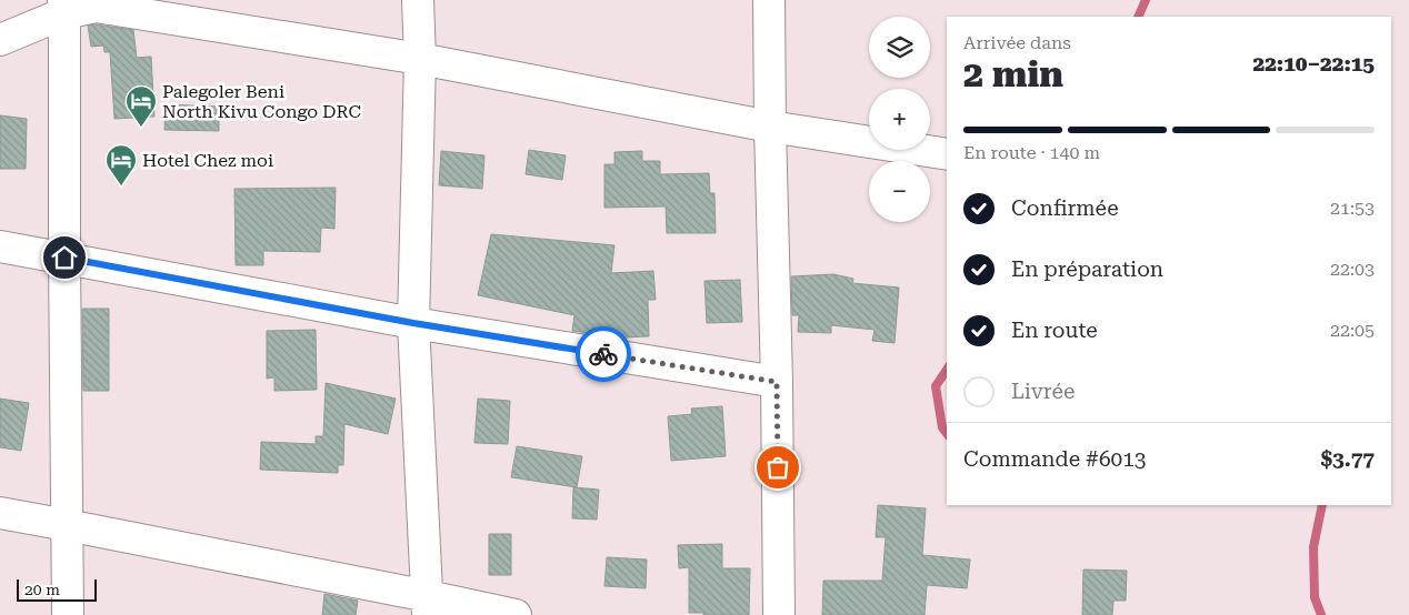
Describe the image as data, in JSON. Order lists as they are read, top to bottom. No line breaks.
{"places":{"hotel":["Palegoler Beni North Kivu Congo DRC","Hotel Chez moi"]},"scale_bar":"20 m","page":{"map_buttons":["+","−"],"heading":["2 min","Arrivée dans","22:10–22:15"],"panel":["Commande #6013","$3.77"],"bar":"En route · 140 m","list":[["Confirmée","21:53"],["En préparation","22:03"],["En route","22:05"],"Livrée"],"scale":"20 m"}}
